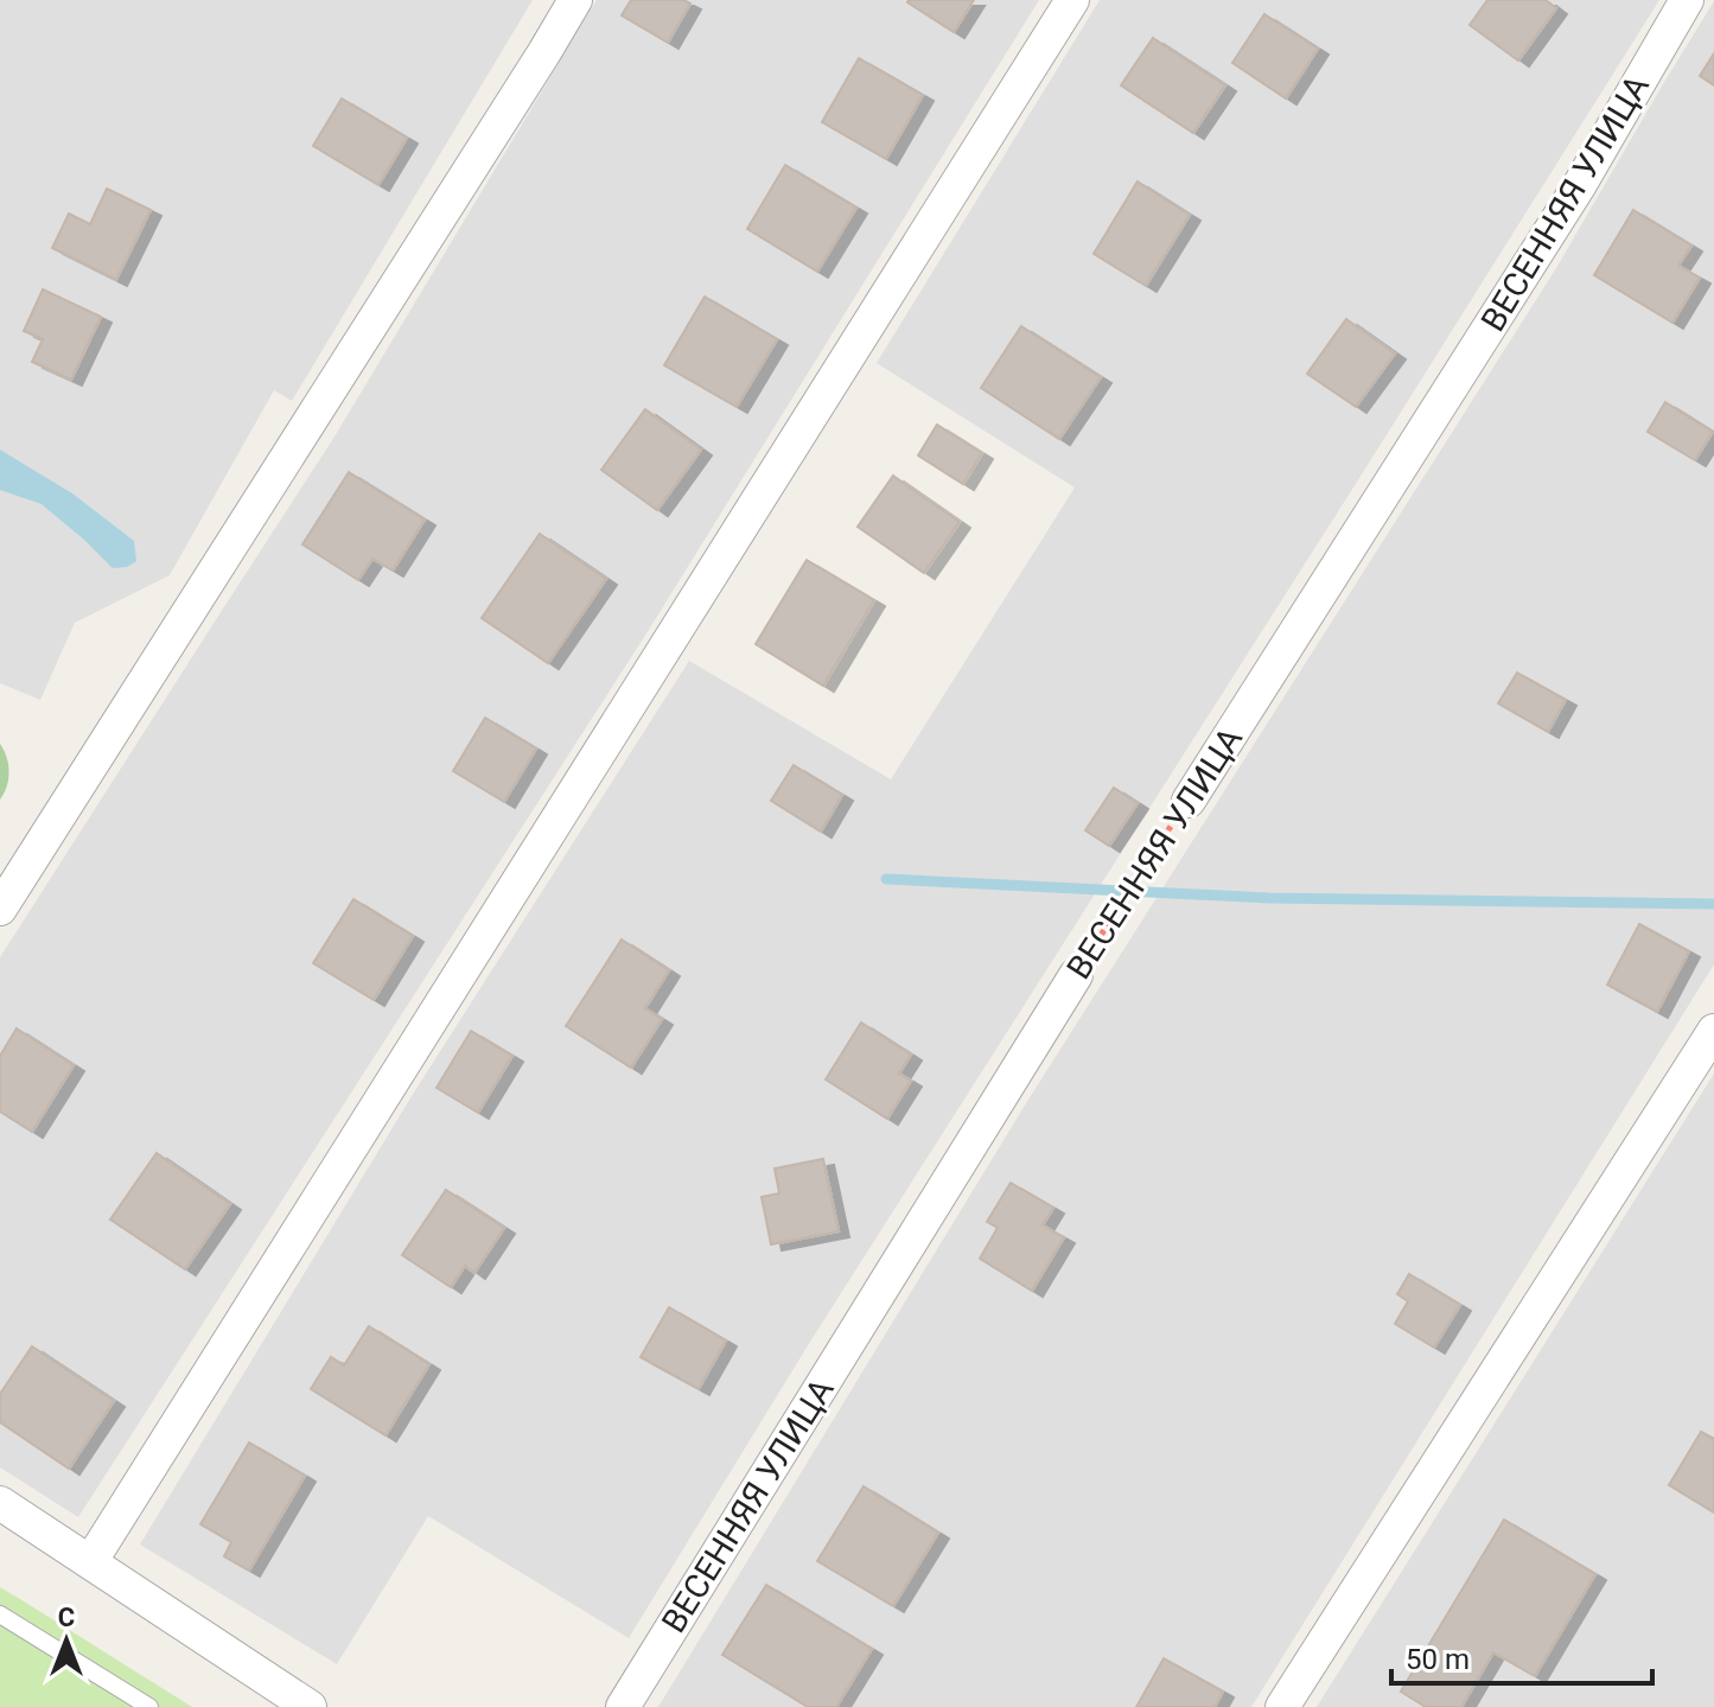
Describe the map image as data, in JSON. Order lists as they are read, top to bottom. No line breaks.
{"streets":{"street":["ВЕСЕННЯЯ УЛИЦА"]},"scale_bar":"50 m","north":"top"}
